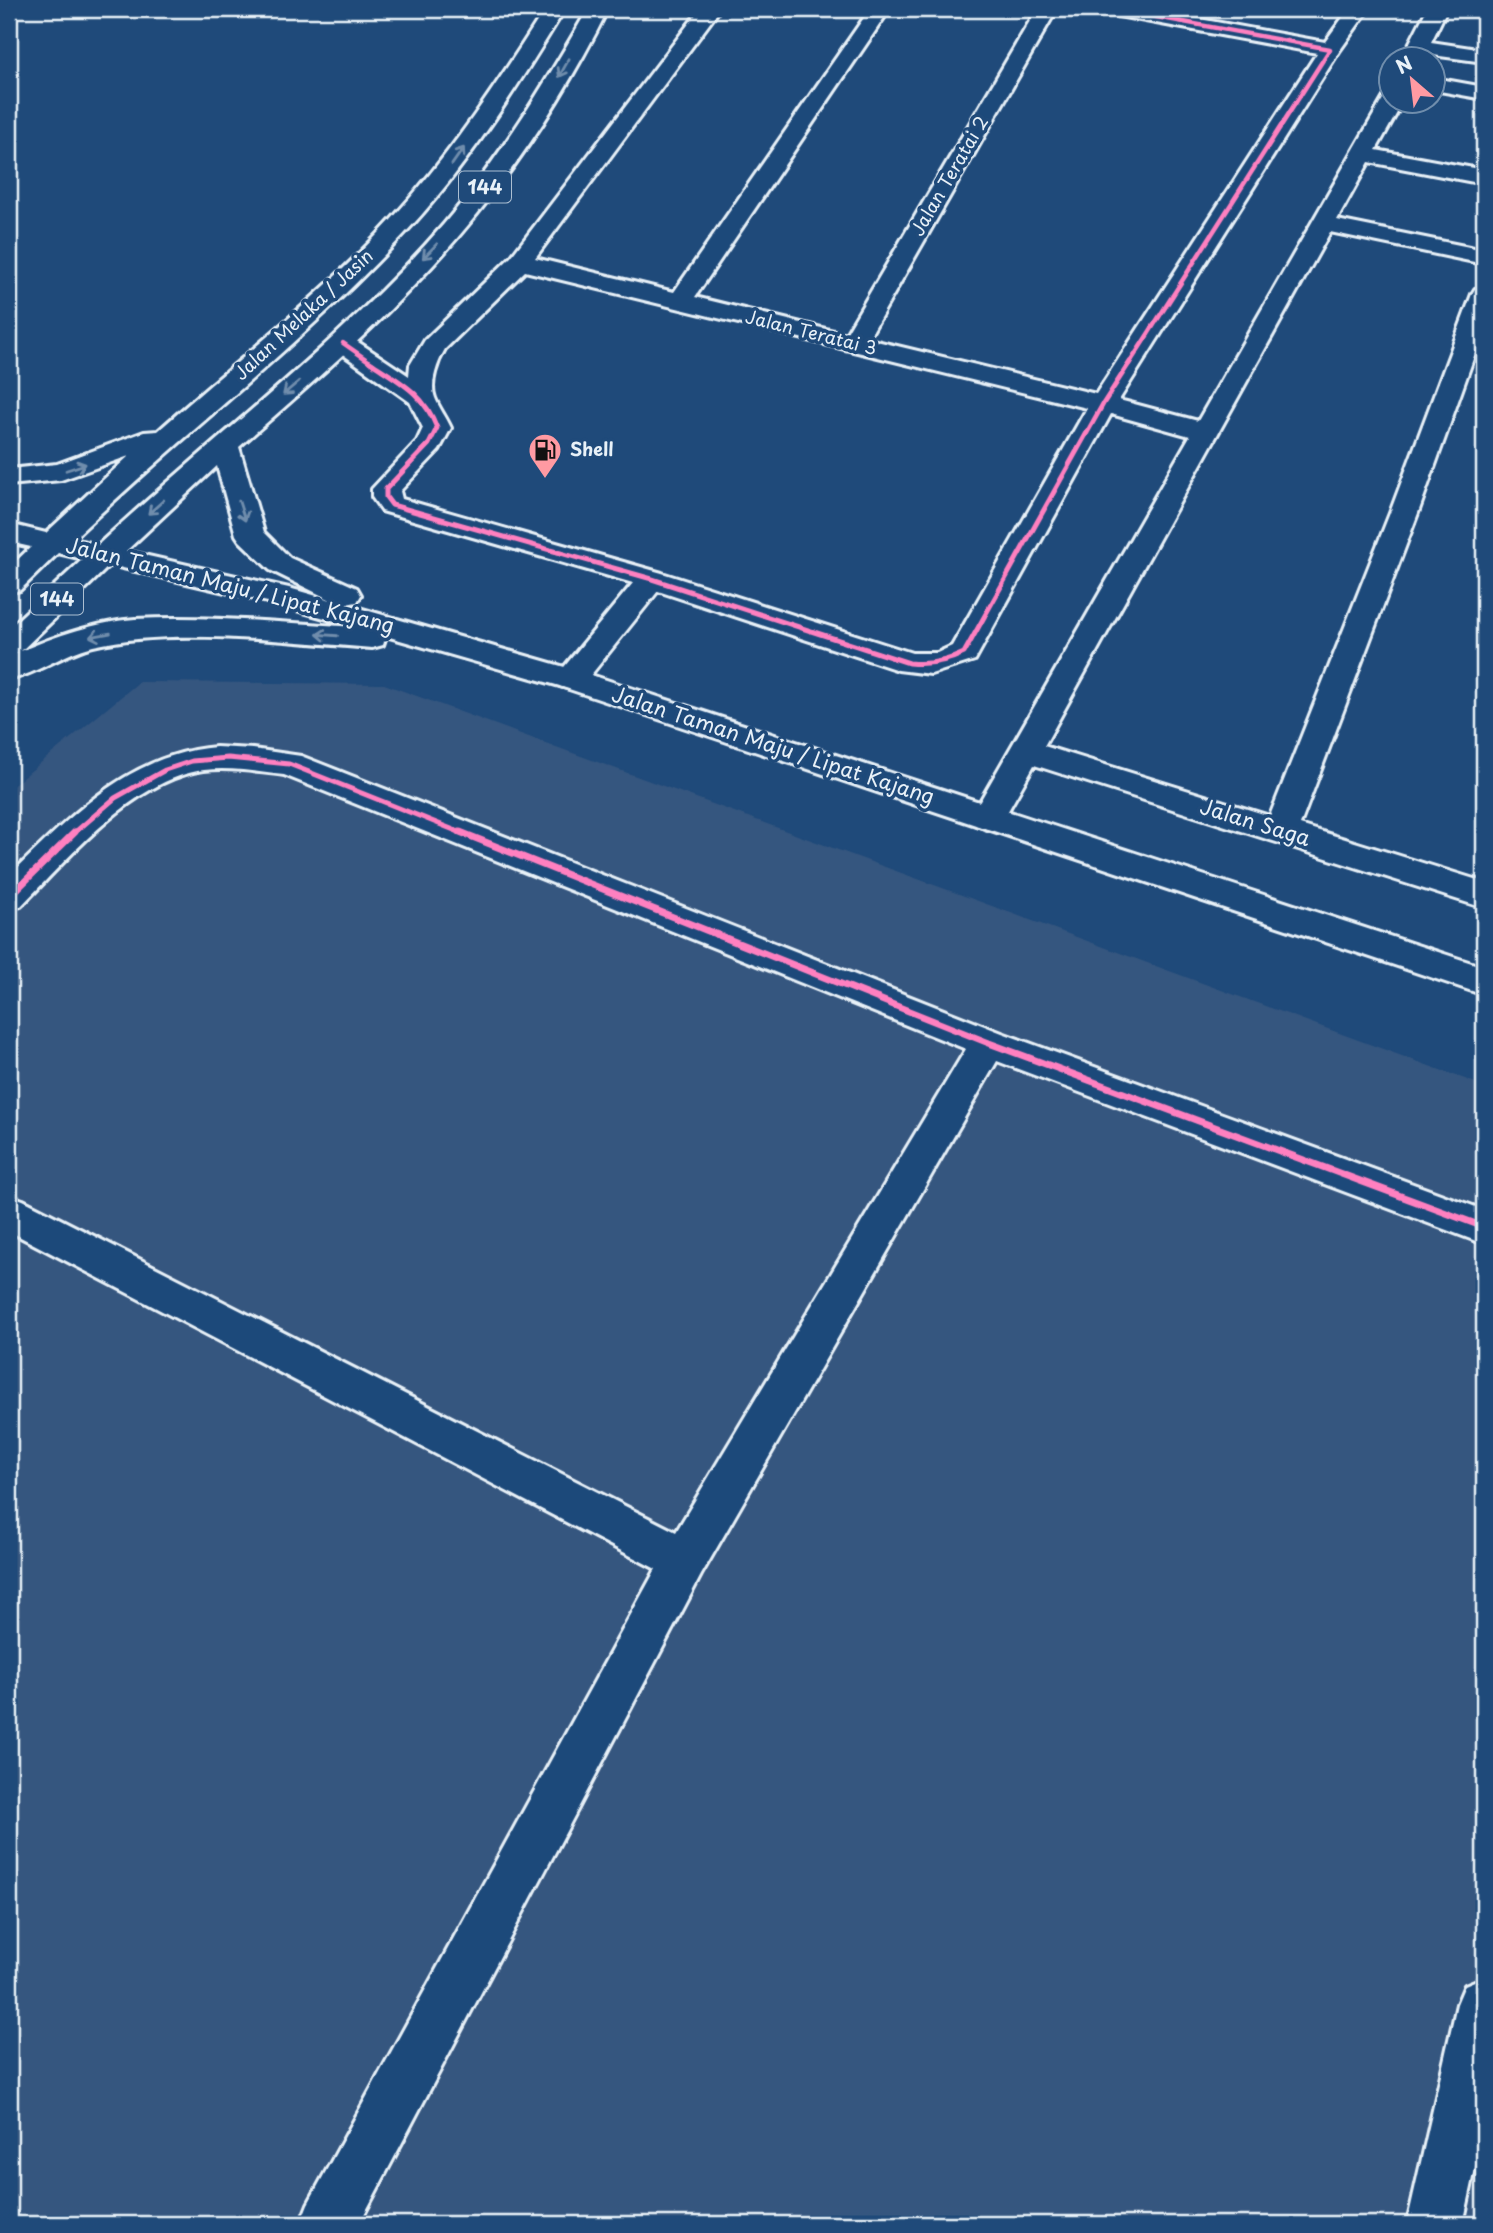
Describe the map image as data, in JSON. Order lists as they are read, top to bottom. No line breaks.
{"streets":{"street":["Jalan Teratai 2","144","Jalan Melaka / Jasin","Jalan Teratai 3","Jalan Taman Maju / Lipat Kajang","Jalan Saga"]},"crossings":[["Jalan Teratai 2","Jalan Teratai 3"],["144","Jalan Melaka / Jasin"],["144","Jalan Taman Maju / Lipat Kajang"],["Jalan Melaka / Jasin","Jalan Taman Maju / Lipat Kajang"]],"places":{"fuel station":["Shell"]},"north":"top left"}
